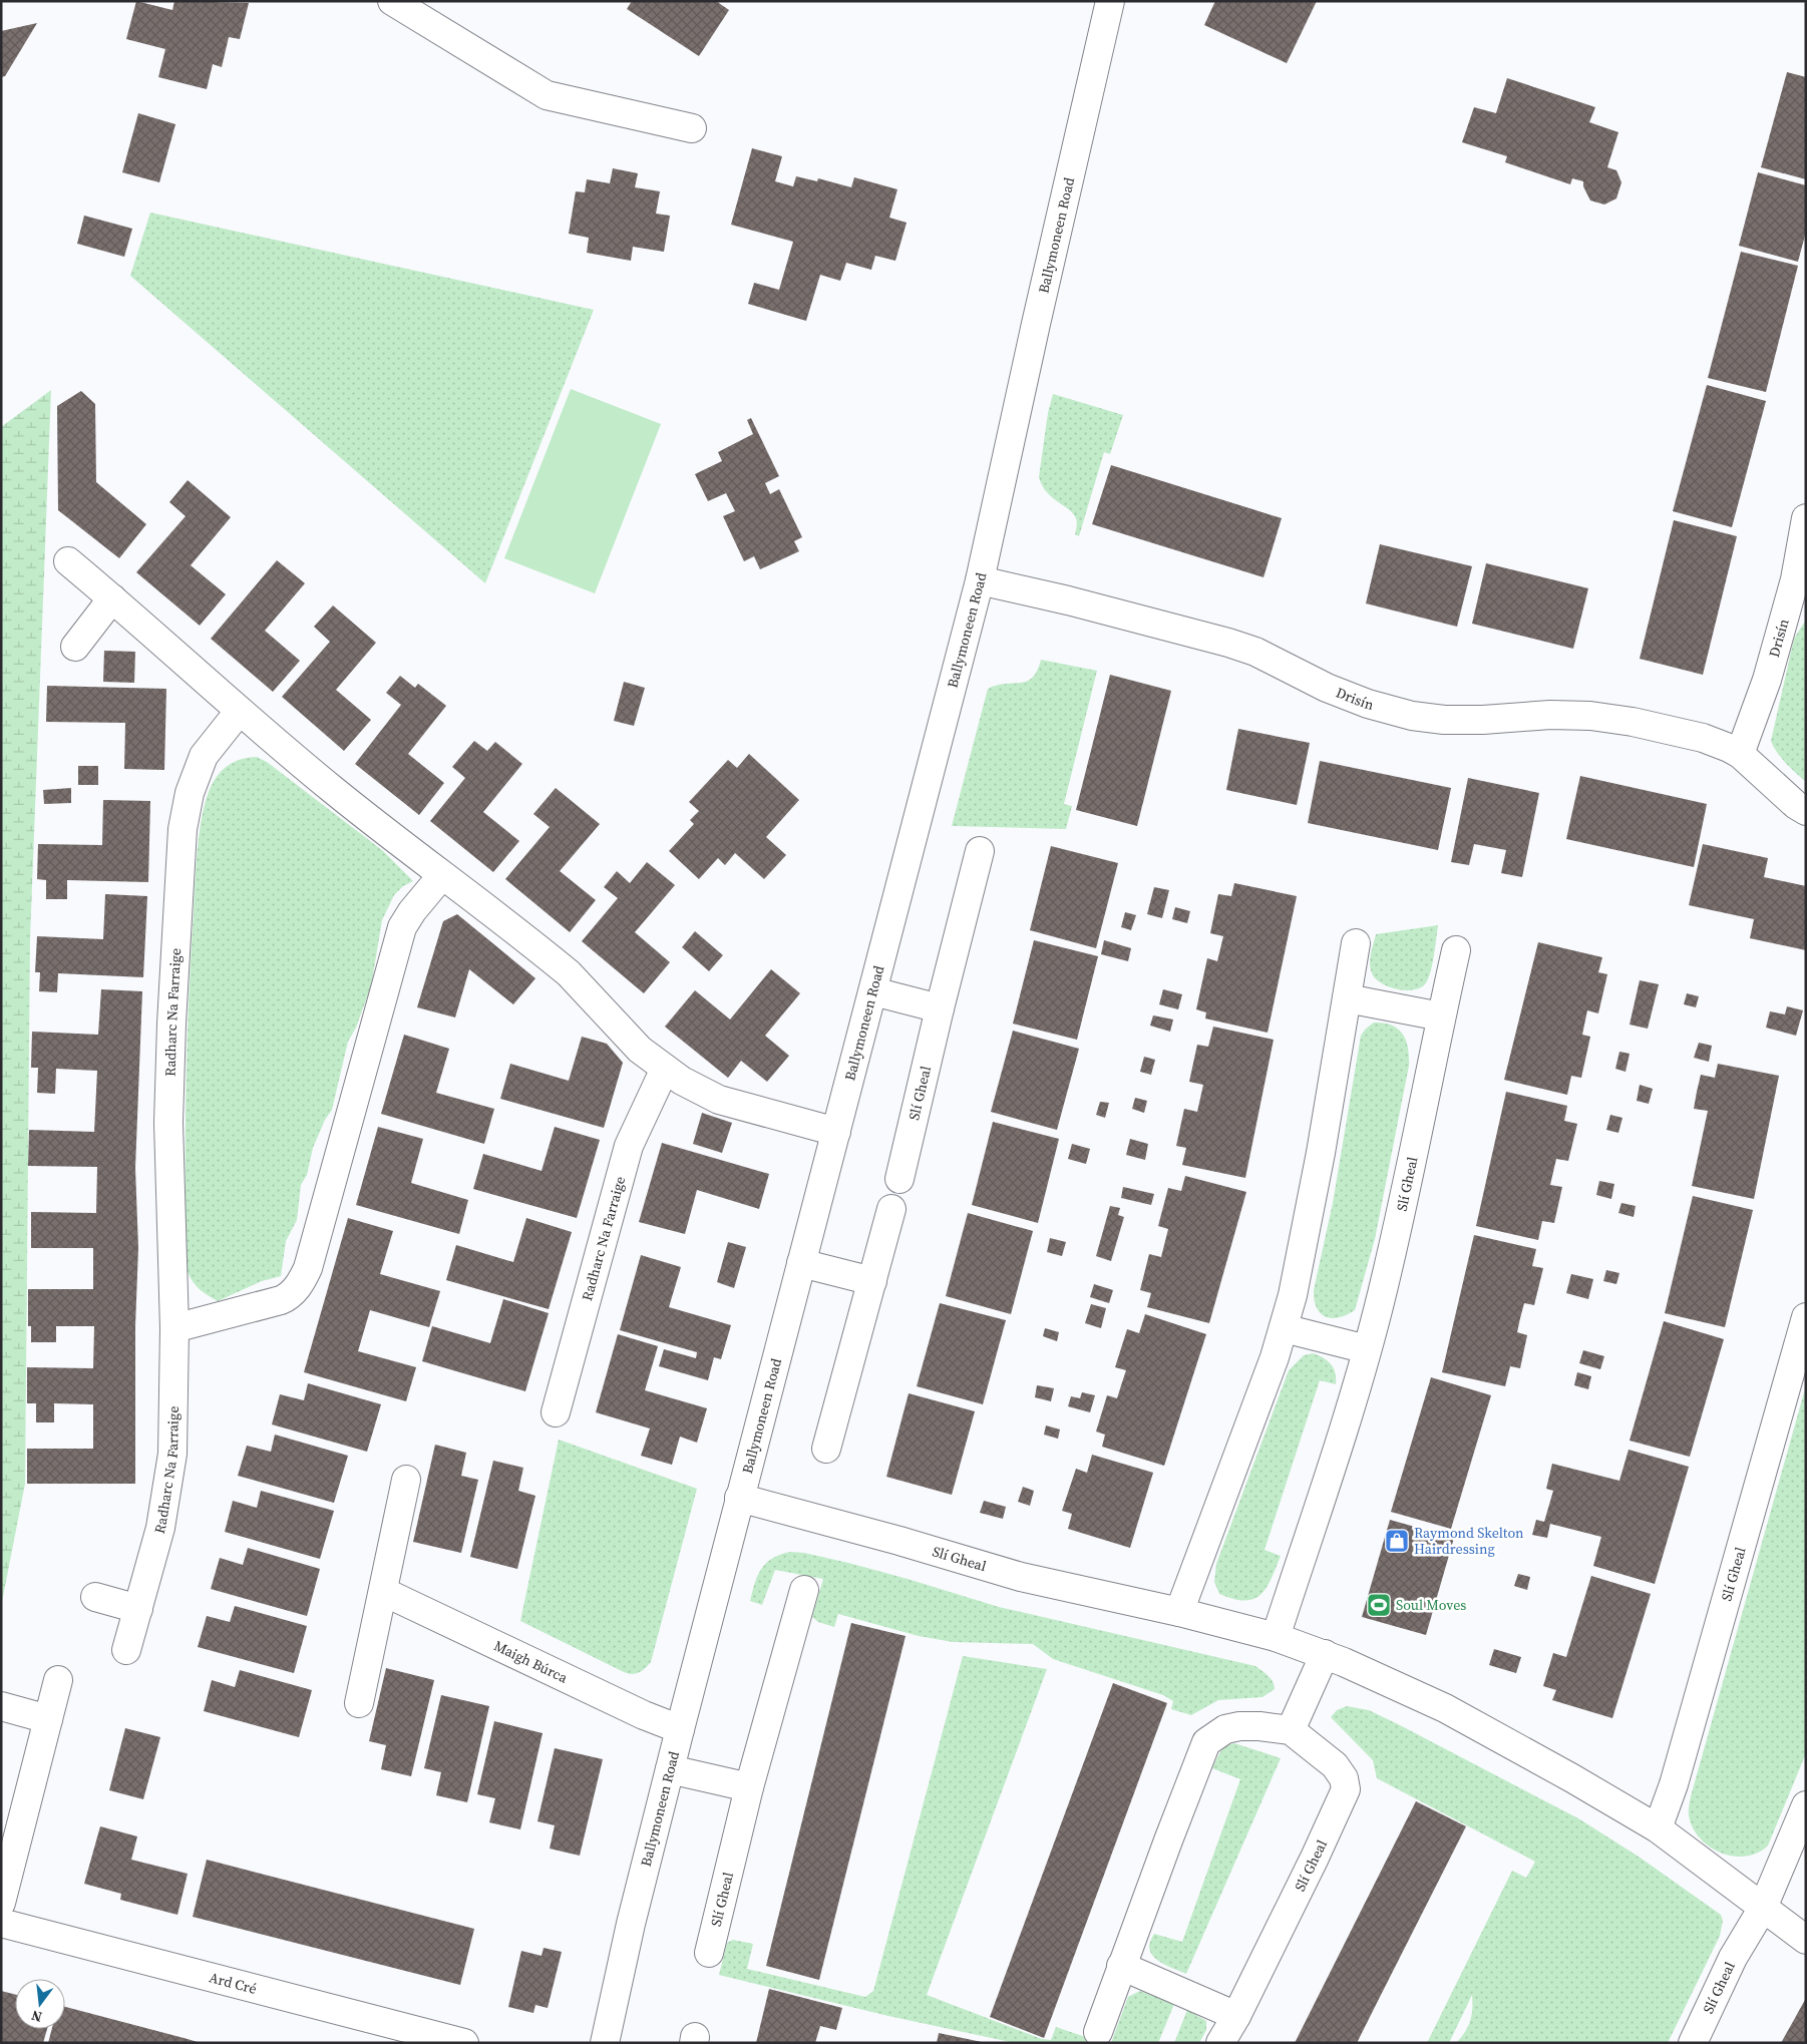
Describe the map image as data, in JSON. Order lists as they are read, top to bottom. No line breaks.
{"streets":{"street":["Ballymoneen Road","Drisín","Radharc Na Farraige","Slí Gheal","Maigh Búrca","Ard Cré"]},"crossings":[["Ballymoneen Road","Drisín"],["Ballymoneen Road","Slí Gheal"],["Ballymoneen Road","Maigh Búrca"]],"places":{"shop":["Raymond Skelton Hairdressing"],"sports":["Soul Moves"]},"north":"bottom"}
